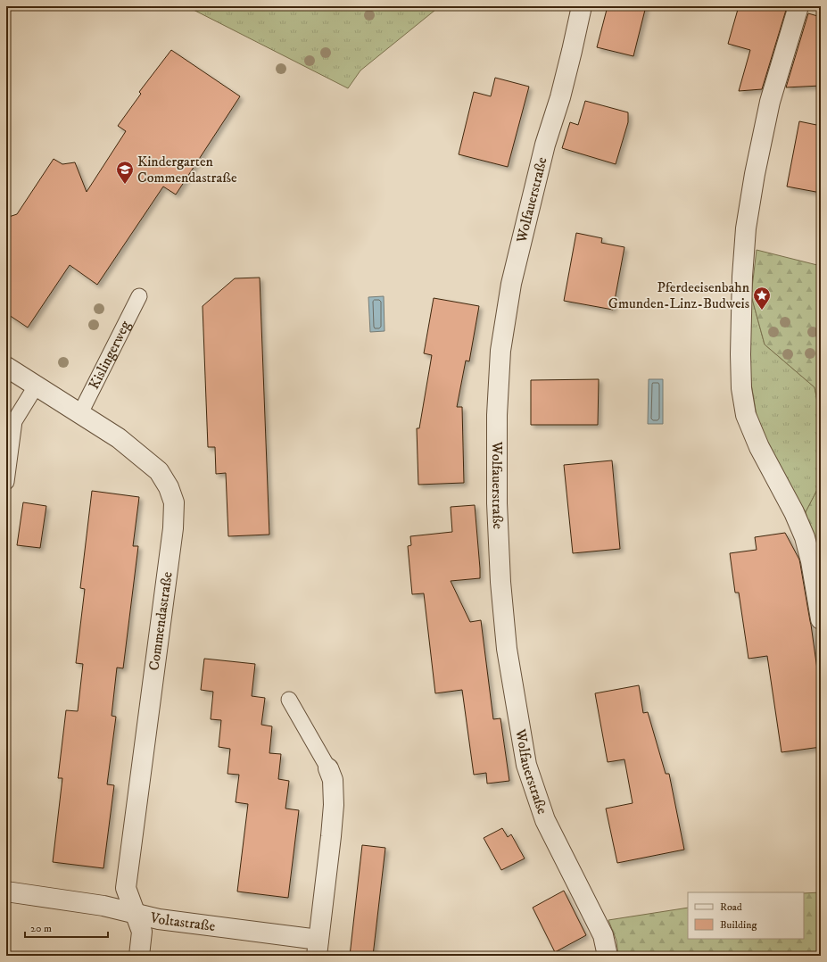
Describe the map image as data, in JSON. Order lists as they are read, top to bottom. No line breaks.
{"streets":{"street":["Wolfauerstraße","Commendastraße","Voltastraße"],"lane":["Kislingerweg"]},"crossings":[["Kislingerweg","Commendastraße"],["Commendastraße","Voltastraße"]],"places":{"school or university":["Kindergarten Commendastraße"],"place":["Pferdeeisenbahn Gmunden-Linz-Budweis"]},"legend":["Road","Building"],"scale_bar":"20 m"}
